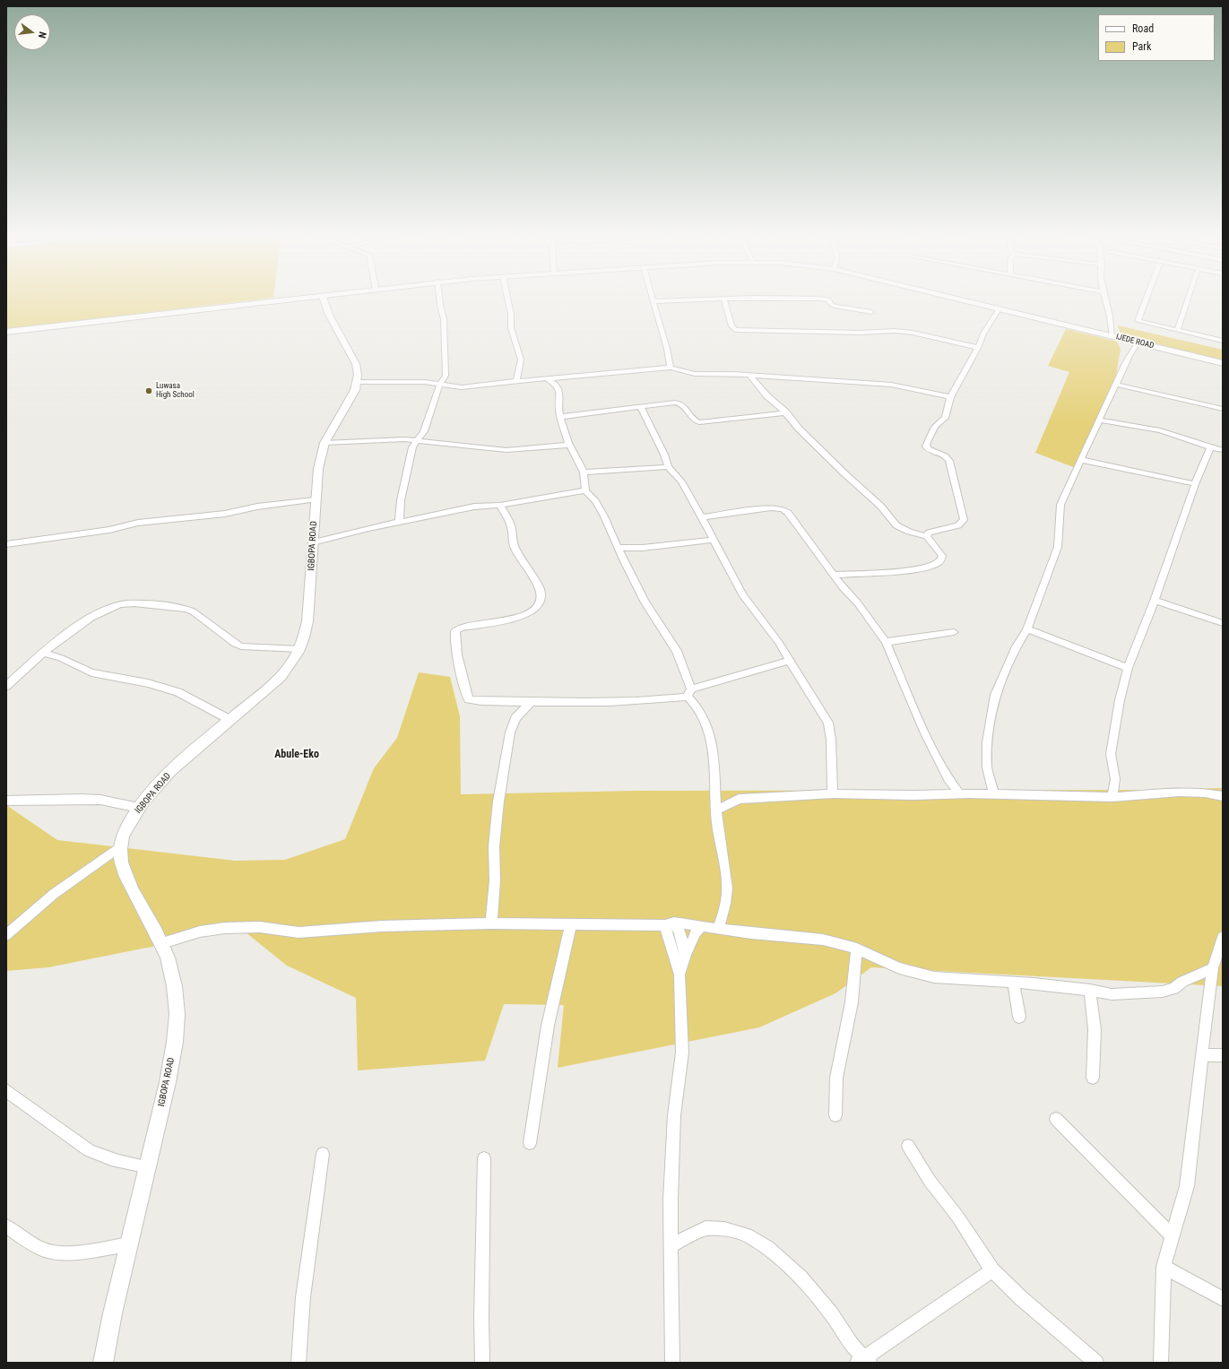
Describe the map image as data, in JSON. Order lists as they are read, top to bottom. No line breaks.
{"streets":{"main road":["IJEDE ROAD"],"street":["IGBOPA ROAD"]},"districts":["Abule-Eko"],"places":["Luwasa High School"],"legend":["Road","Park"],"north":"right"}
